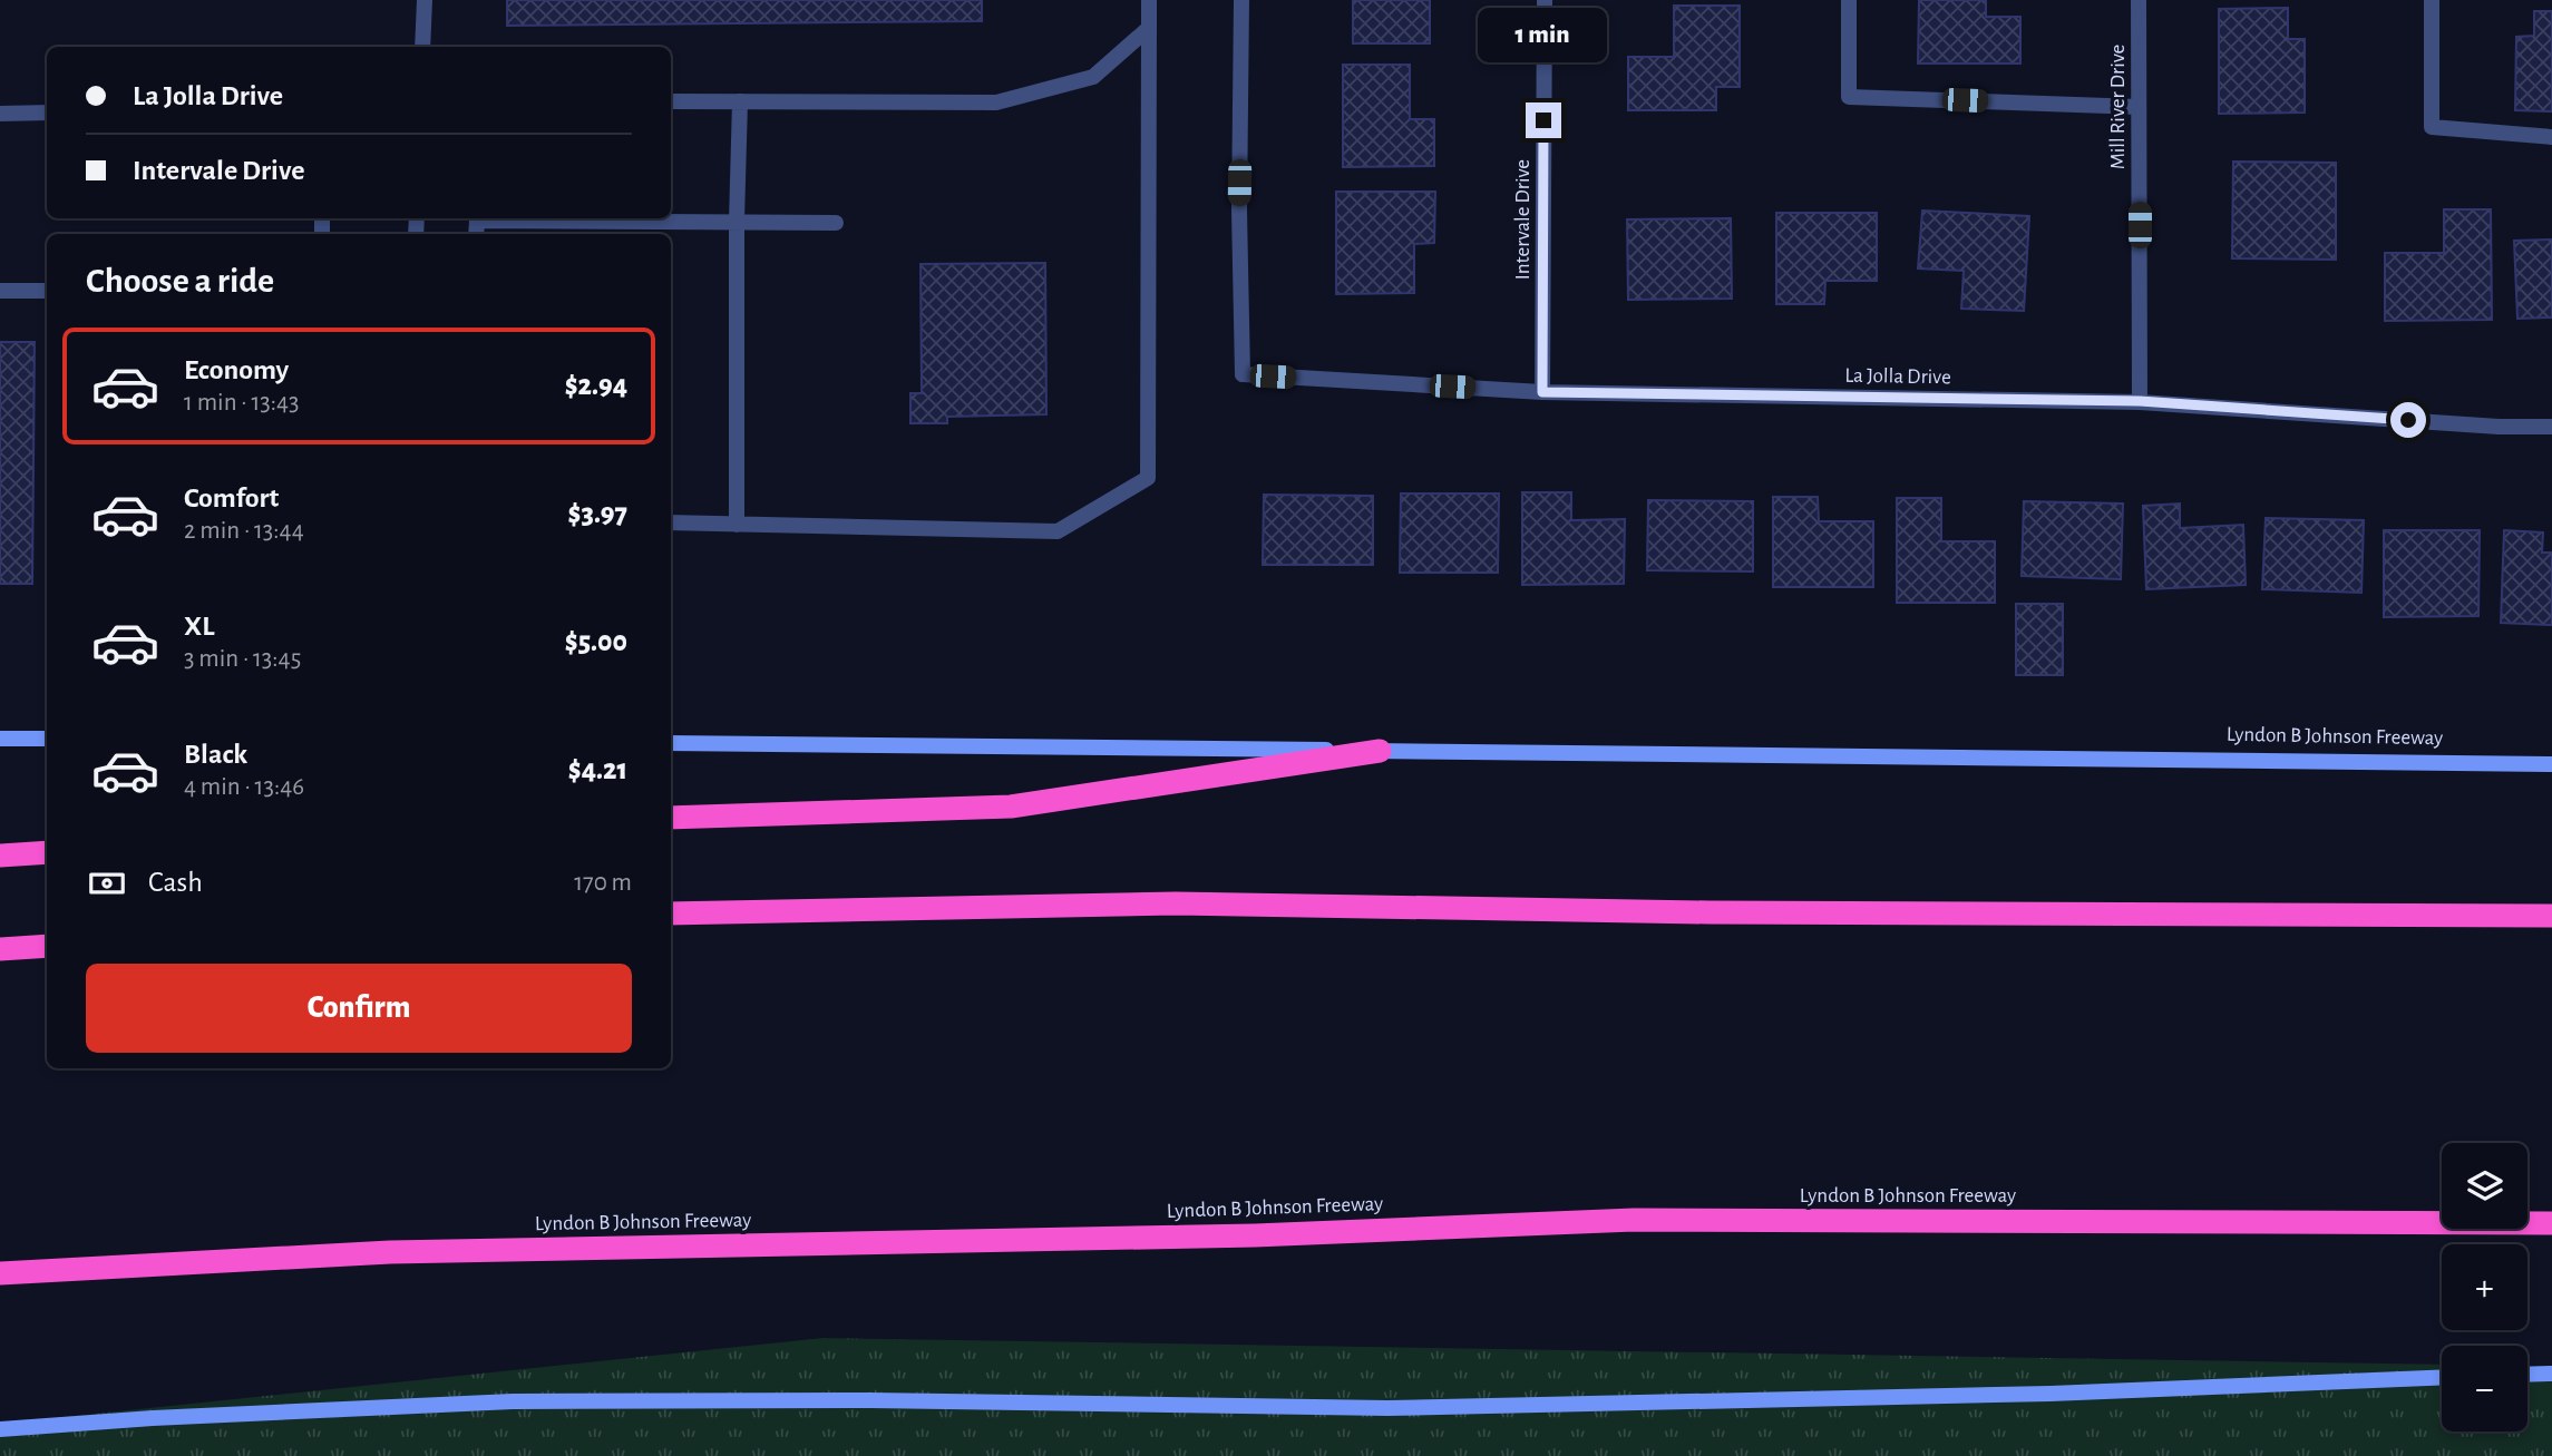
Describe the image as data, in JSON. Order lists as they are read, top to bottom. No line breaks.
{"streets":{"highway":["Lyndon B Johnson Freeway"],"street":["Mill River Drive","Intervale Drive","La Jolla Drive"]},"crossings":[["Mill River Drive","La Jolla Drive"],["Intervale Drive","La Jolla Drive"]],"page":{"bubble":"1 min","banner":["La Jolla Drive","Intervale Drive"],"heading":"Choose a ride","list":[{"name":"Economy","note":"1 min · 13:43","value":"$2.94"},{"name":"Comfort","note":"2 min · 13:44","value":"$3.97"},{"name":"XL","note":"3 min · 13:45","value":"$5.00"},{"name":"Black","note":"4 min · 13:46","value":"$4.21"}],"pay":["Cash","170 m"],"buttons":"Confirm","map_buttons":["+","−"]}}
